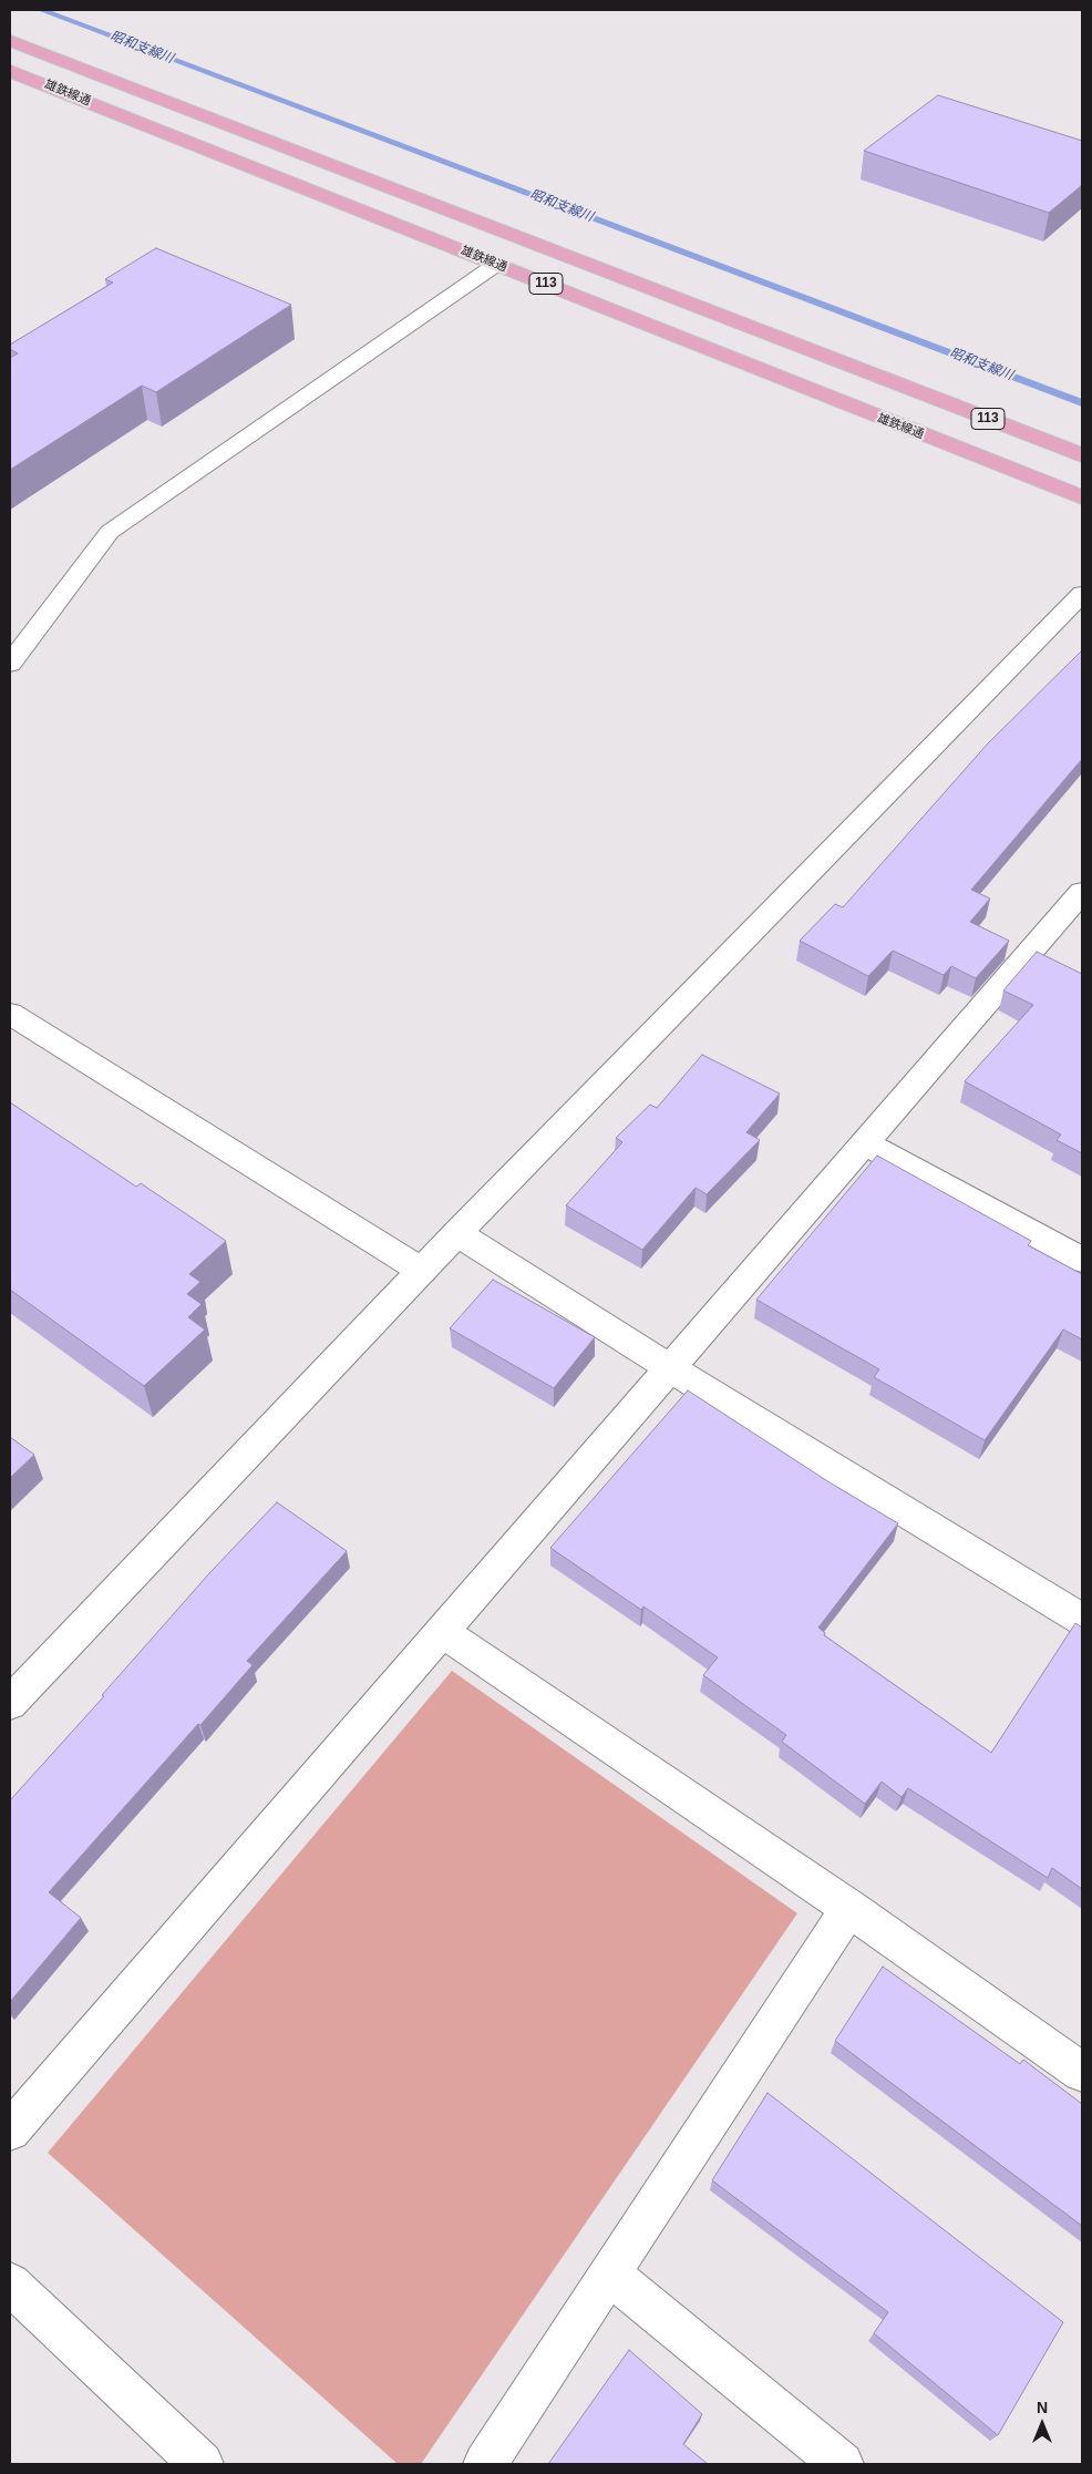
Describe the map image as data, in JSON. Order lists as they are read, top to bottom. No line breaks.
{"streets":{"main road":["雄鉄線通","113"]},"water":["昭和支線川"],"north":"top"}
